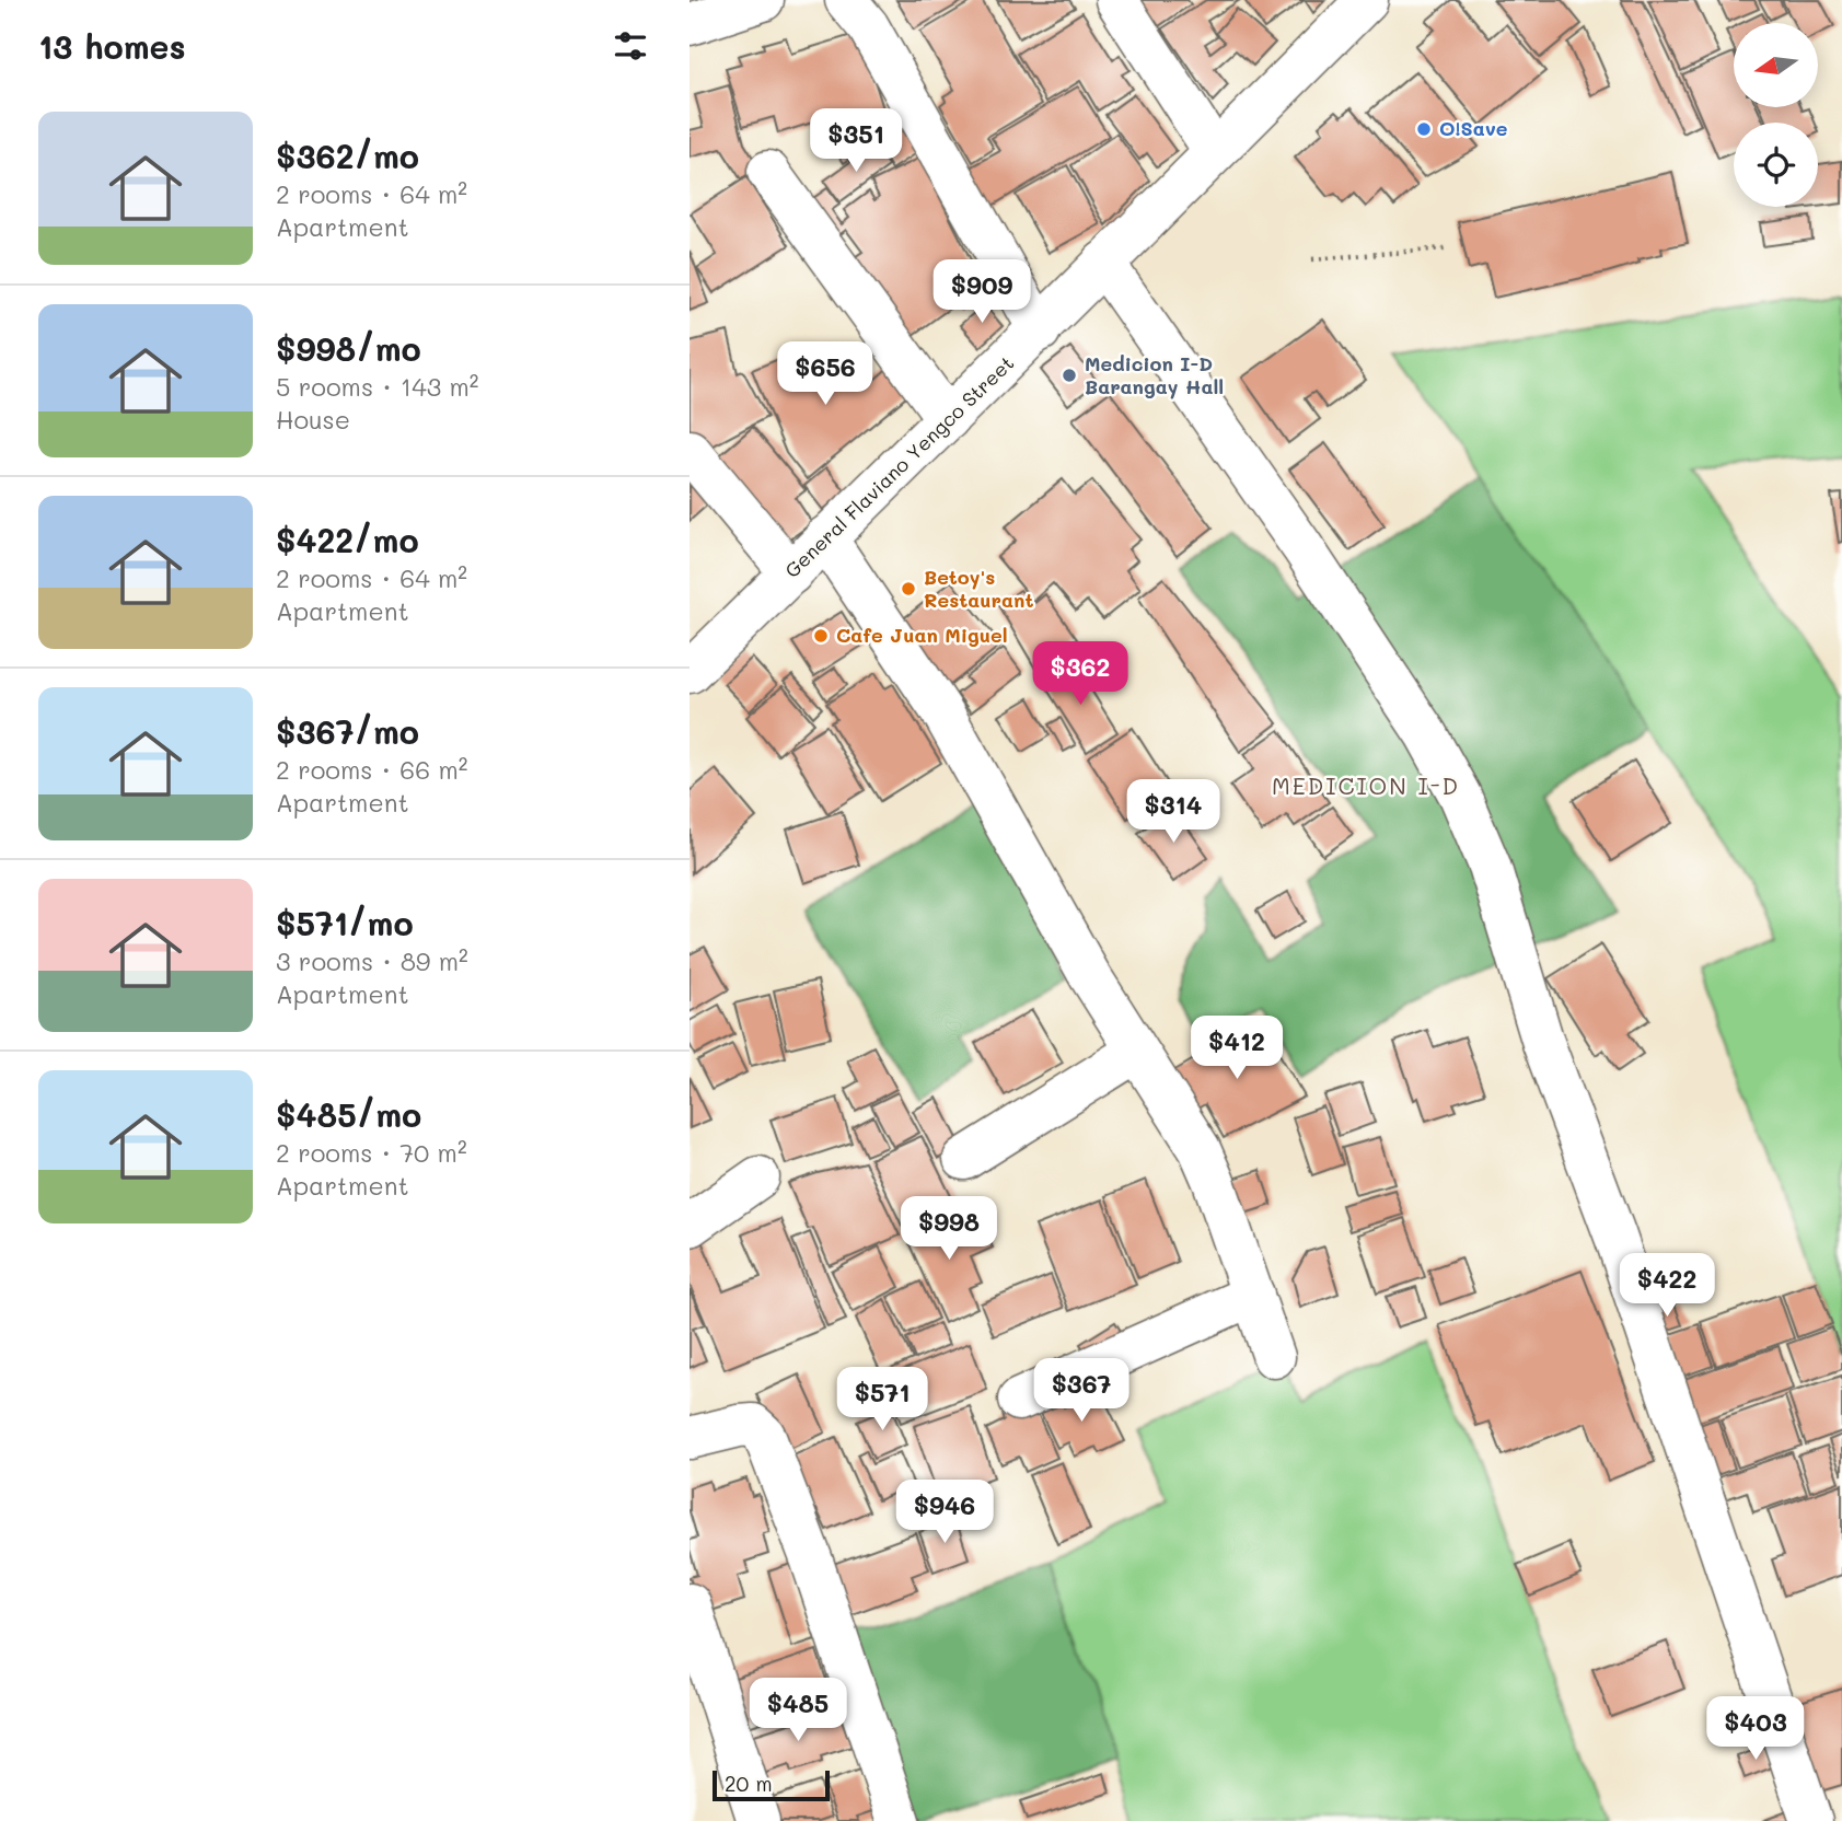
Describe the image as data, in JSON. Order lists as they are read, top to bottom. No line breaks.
{"streets":{"street":["General Flaviano Yengco Street"]},"districts":["MEDICION I-D"],"places":["O!Save","Medicion I-D Barangay Hall","Betoy's Restaurant","Cafe Juan Miguel"],"scale_bar":"20 m","north":"left","page":{"heading":"13 homes","list":[{"name":"$362/mo","note":"2 rooms · 64 m² · Apartment"},{"name":"$998/mo","note":"5 rooms · 143 m² · House"},{"name":"$422/mo","note":"2 rooms · 64 m² · Apartment"},{"name":"$367/mo","note":"2 rooms · 66 m² · Apartment"},{"name":"$571/mo","note":"3 rooms · 89 m² · Apartment"},{"name":"$485/mo","note":"2 rooms · 70 m² · Apartment"}],"price":["$351","$909","$656","$362","$314","$412","$998","$422","$367","$571","$946","$485","$403"],"scale":"20 m"}}
